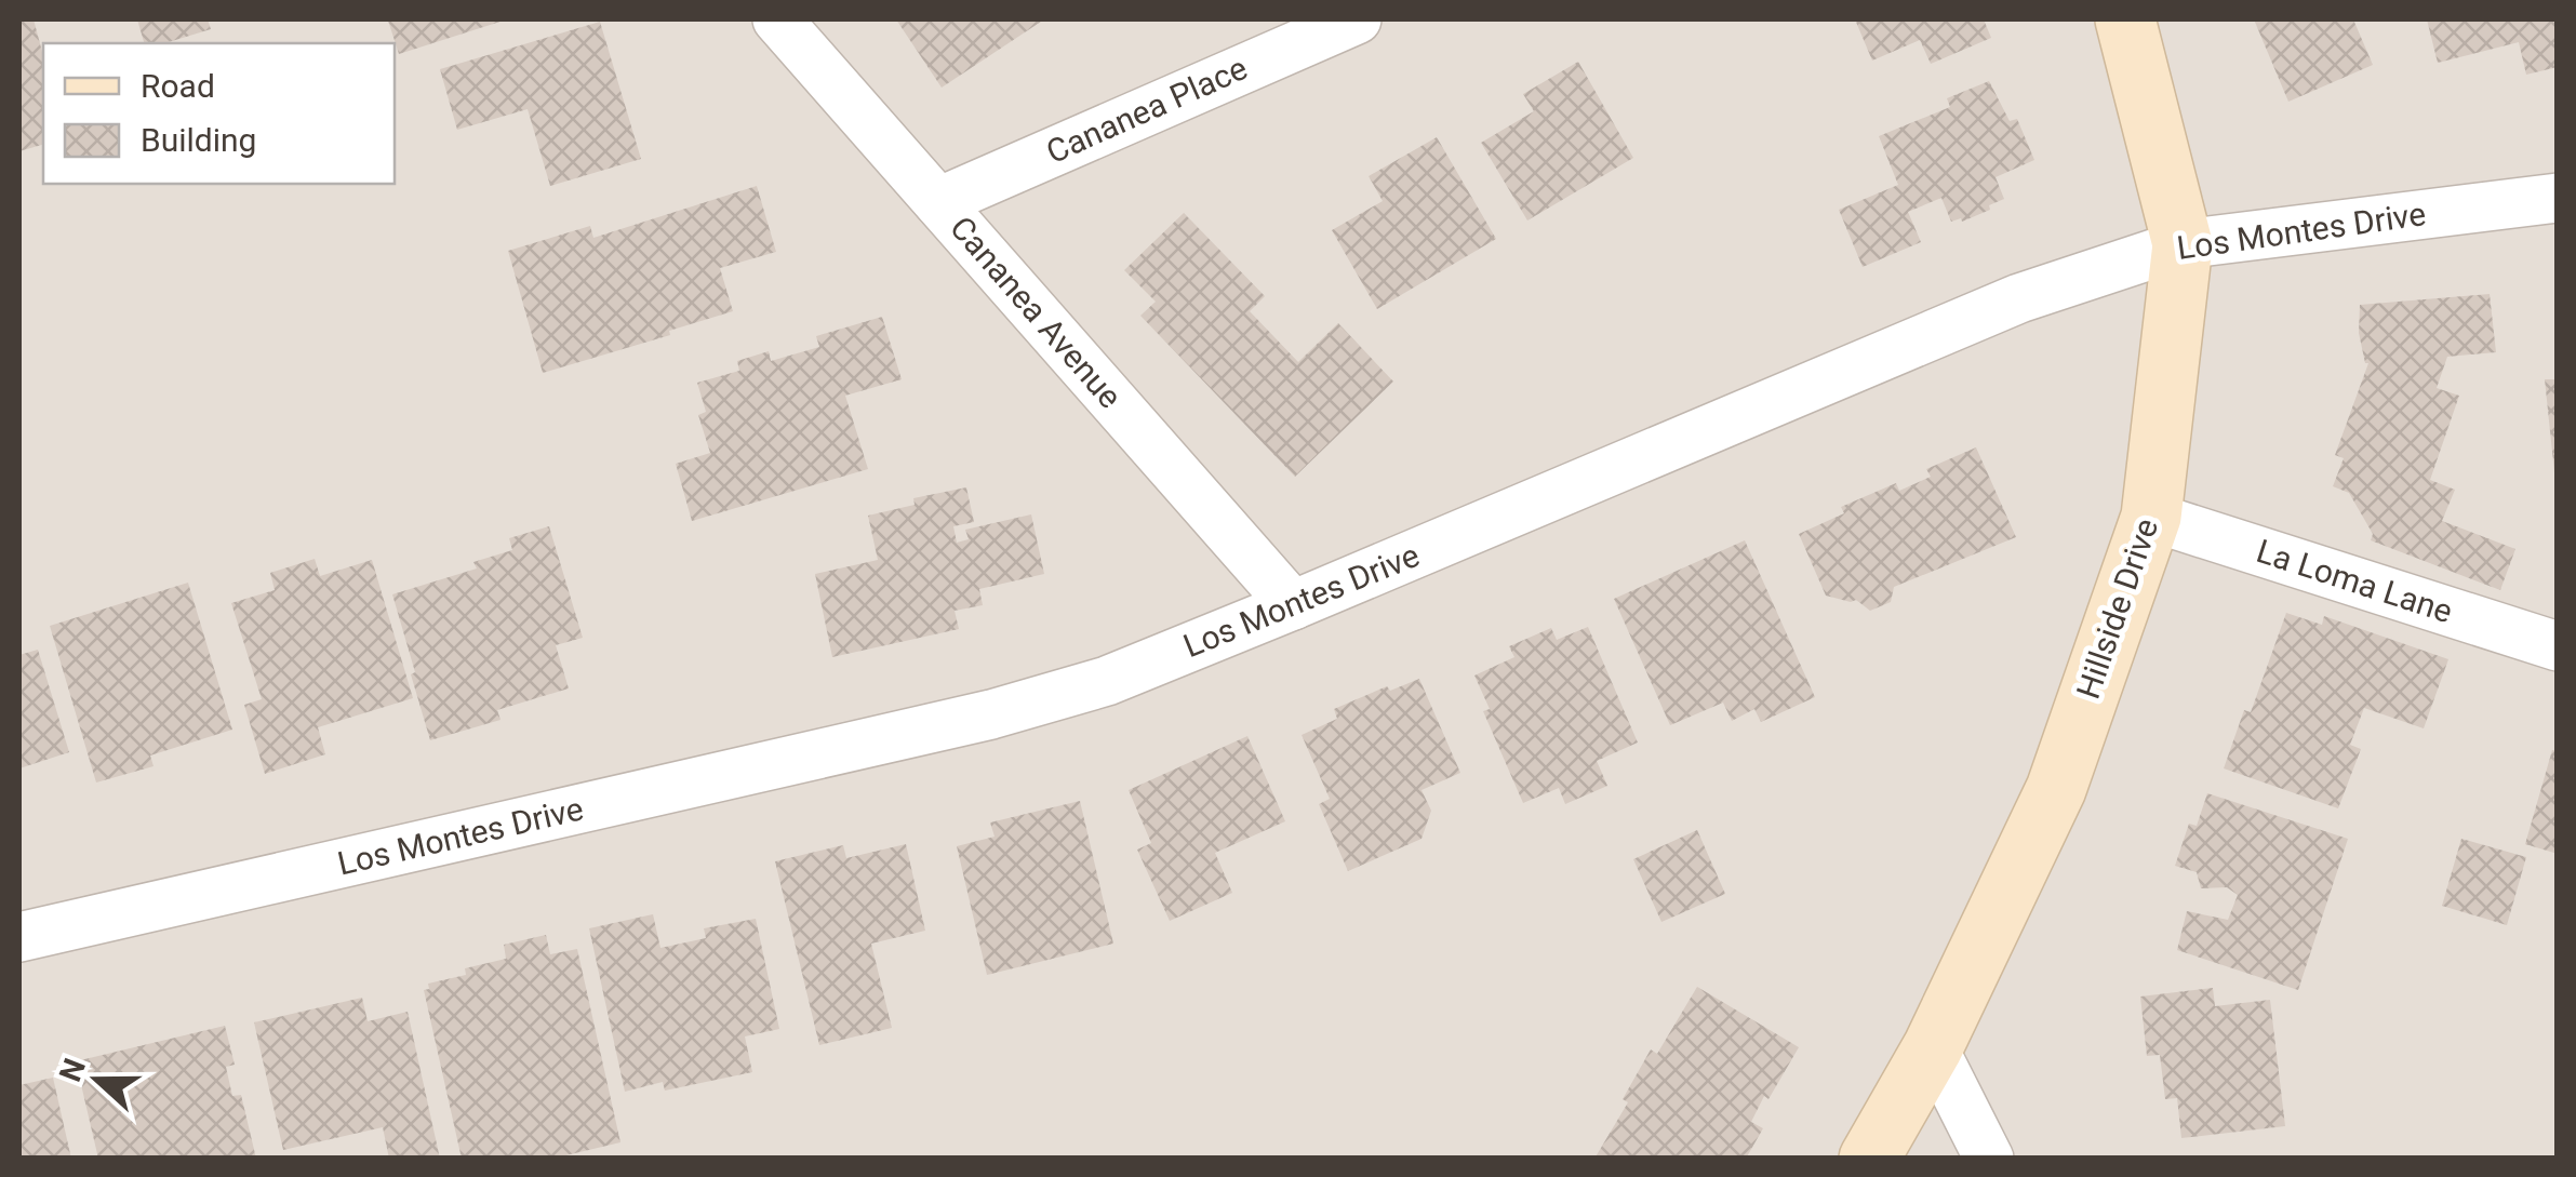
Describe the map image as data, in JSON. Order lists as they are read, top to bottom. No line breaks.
{"streets":{"main road":["Hillside Drive"],"street":["Cananea Place","Los Montes Drive","Cananea Avenue","La Loma Lane"]},"crossings":[["Cananea Place","Cananea Avenue"],["Los Montes Drive","Cananea Avenue"],["Los Montes Drive","Hillside Drive"],["La Loma Lane","Hillside Drive"]],"legend":["Road","Building"],"north":"left"}
